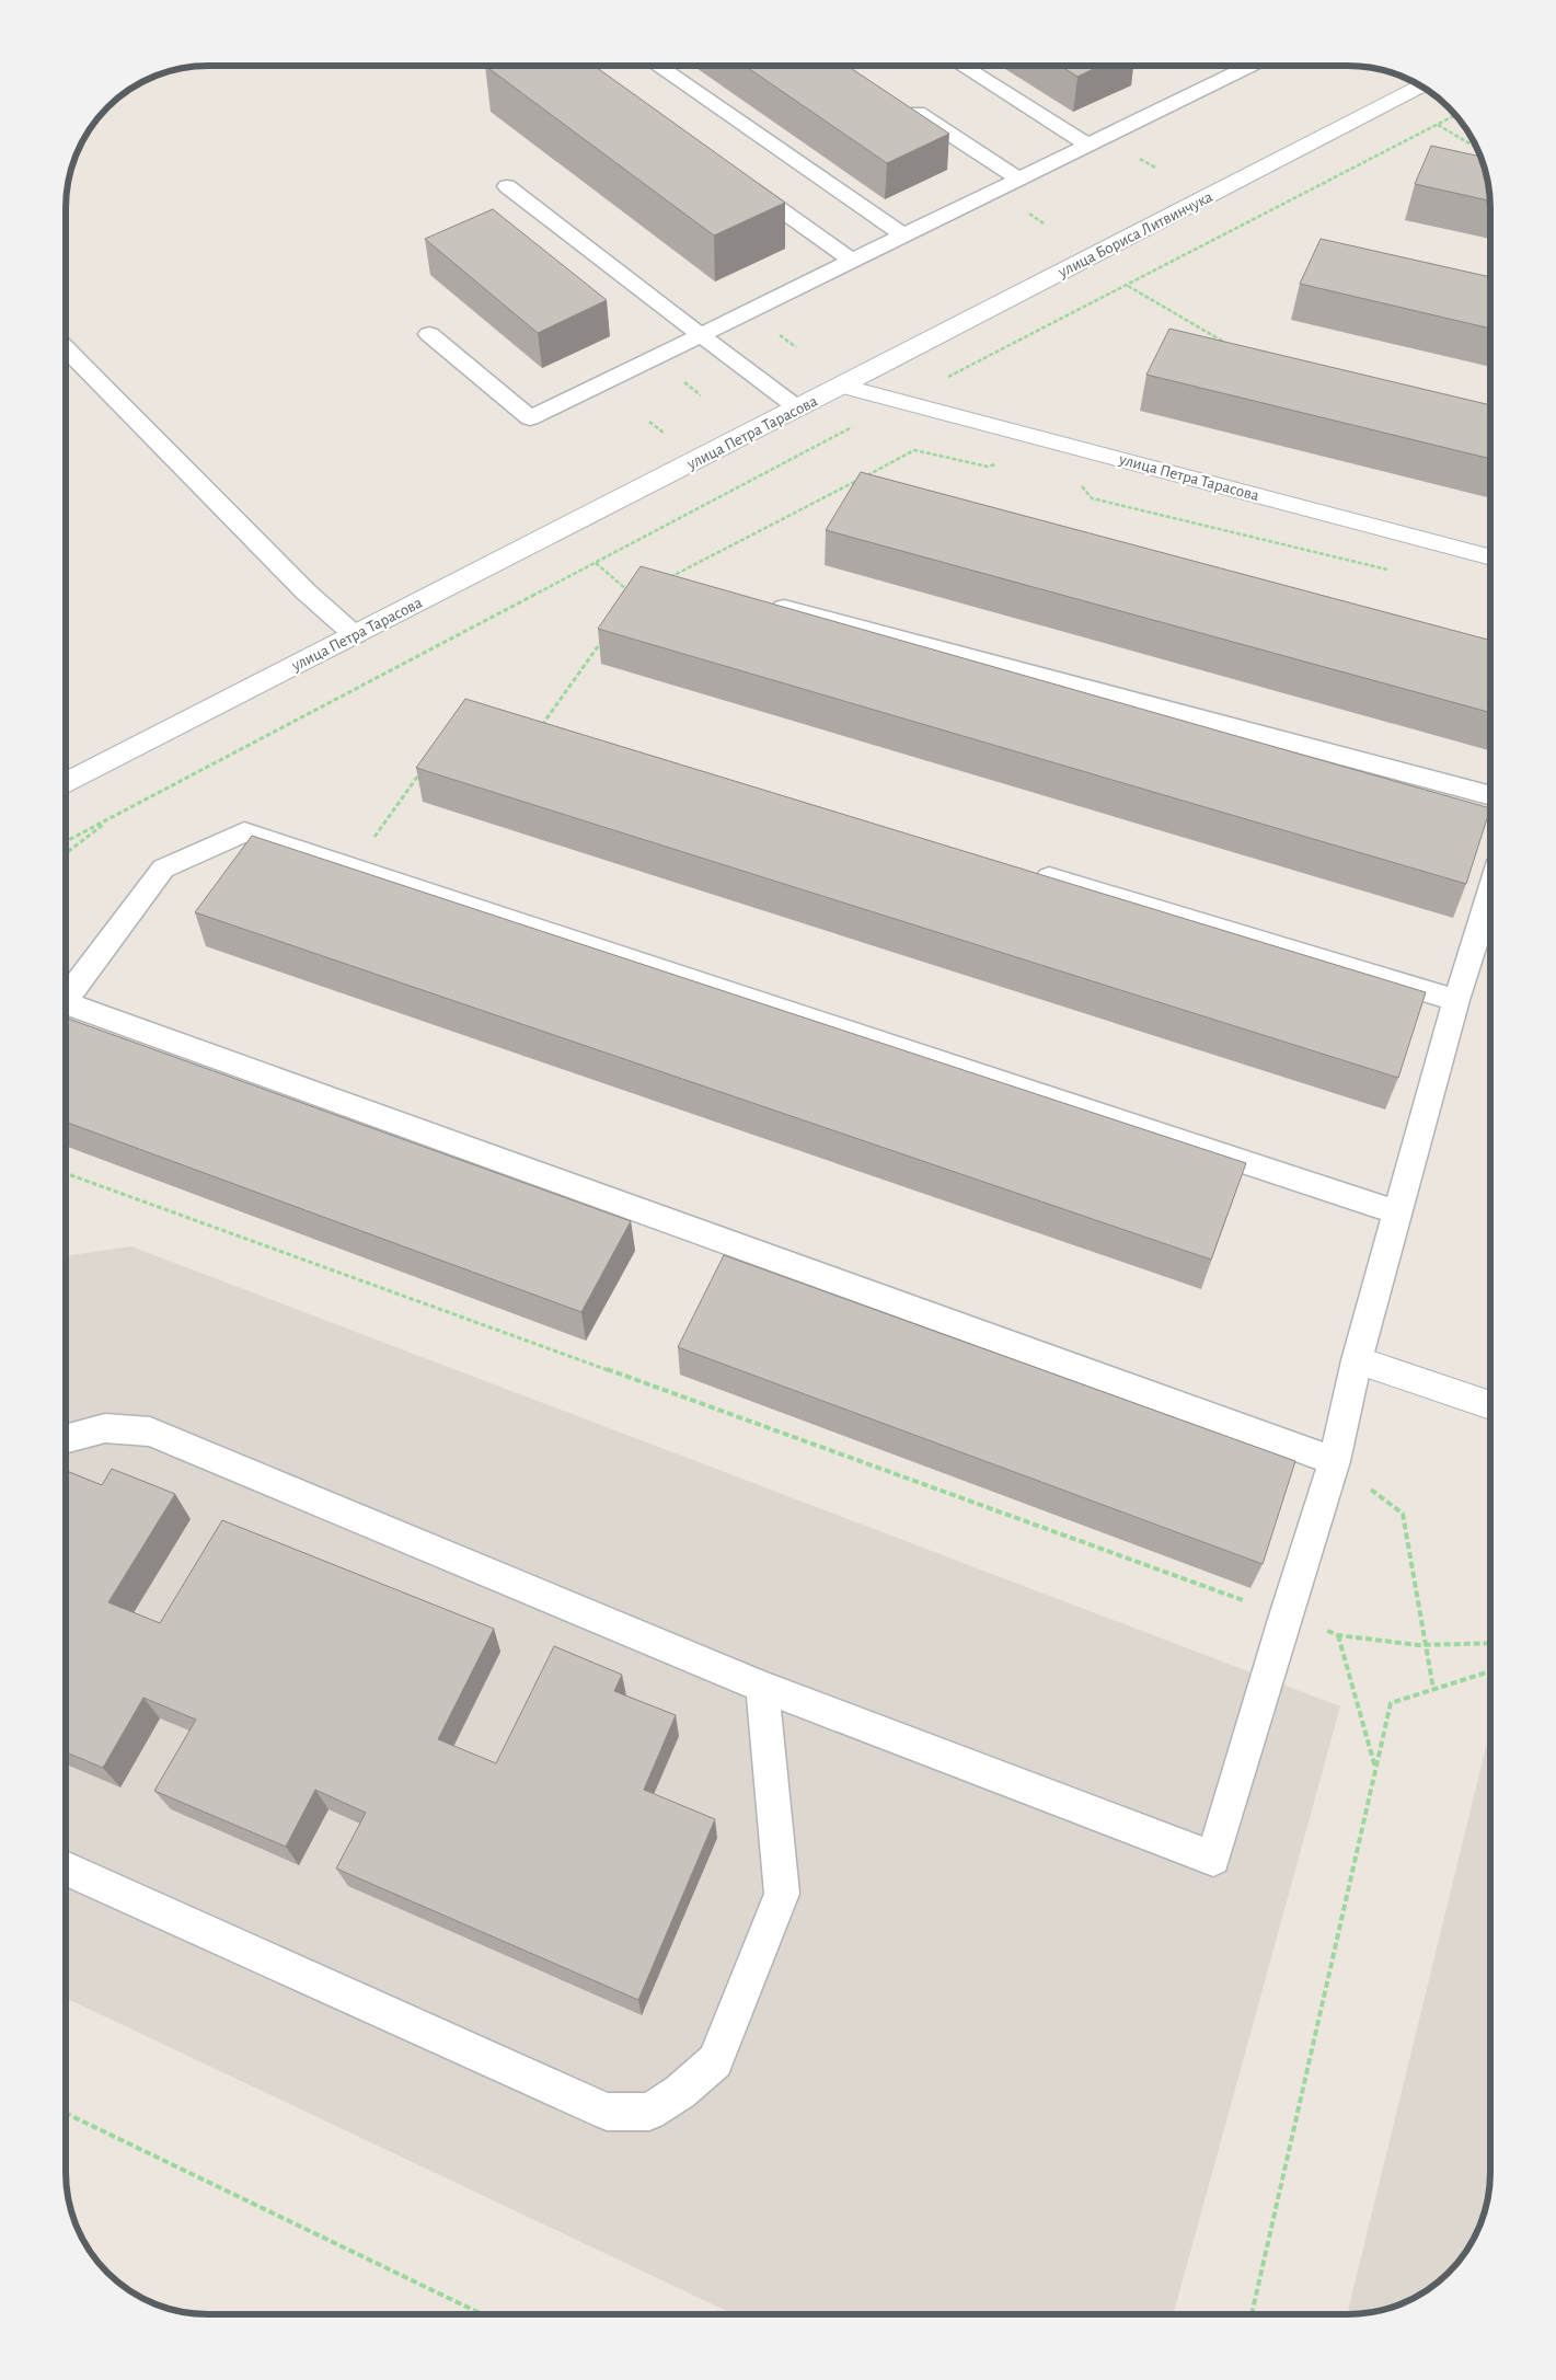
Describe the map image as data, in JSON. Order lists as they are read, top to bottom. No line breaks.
{"streets":{"street":["улица Бориса Литвинчука","улица Петра Тарасова"]},"crossings":[["улица Бориса Литвинчука","улица Петра Тарасова"]]}
